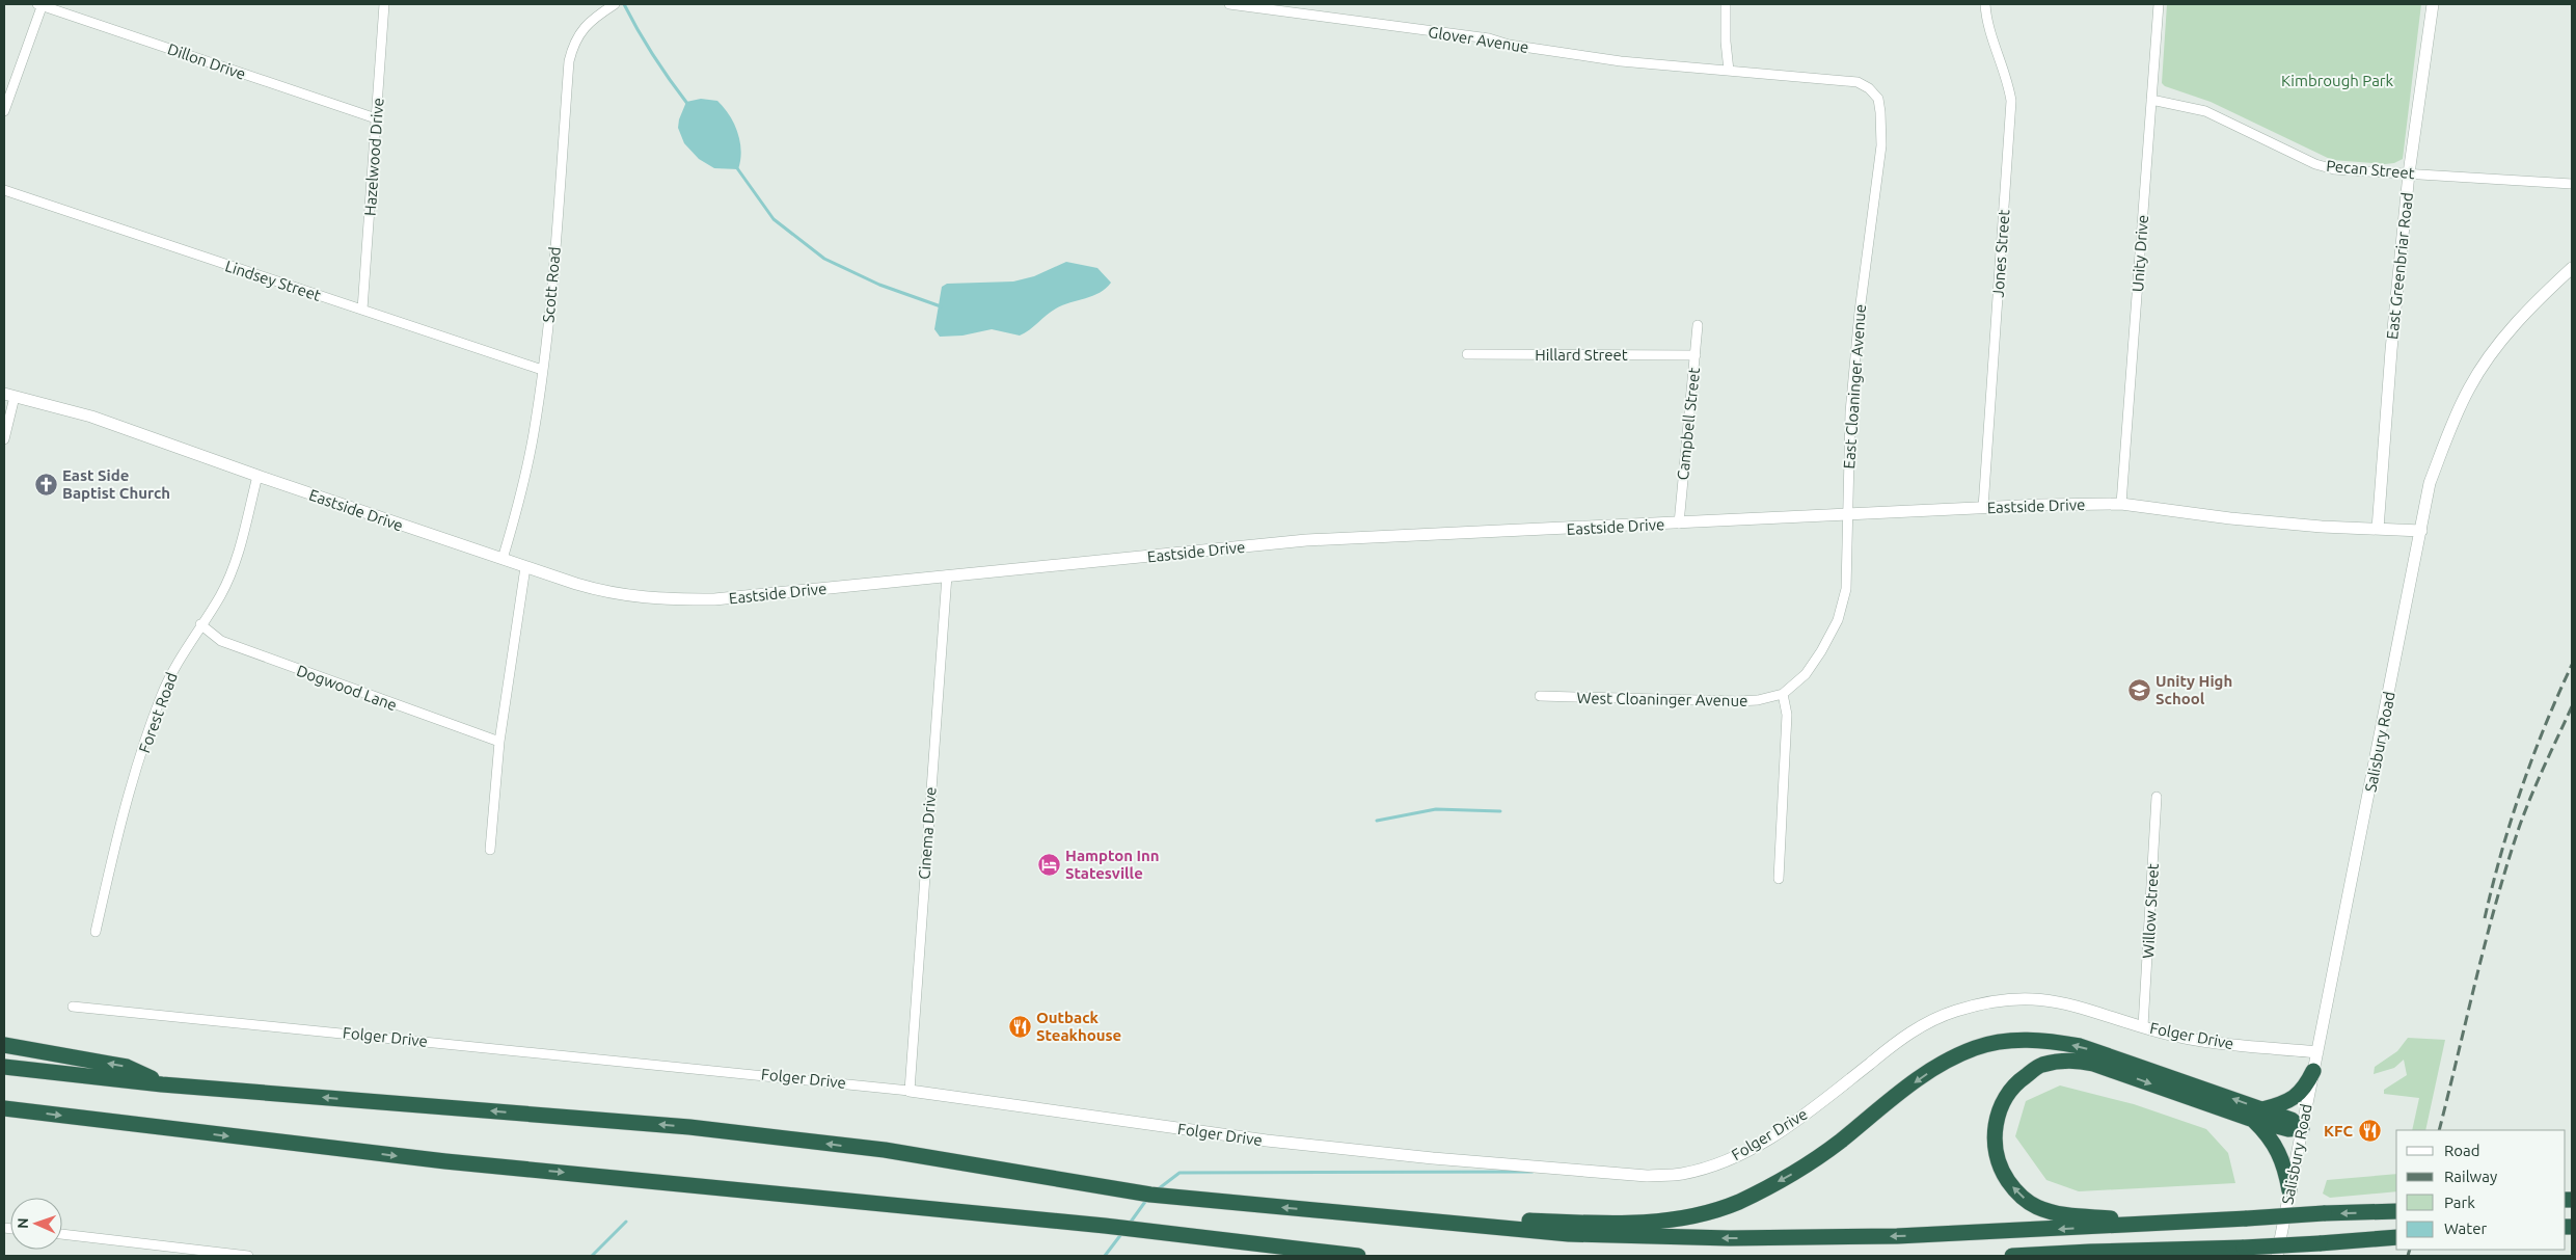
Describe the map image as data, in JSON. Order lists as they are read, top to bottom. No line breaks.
{"streets":{"street":["Glover Avenue","Dillon Drive","Hazelwood Drive","Pecan Street","Jones Street","Unity Drive","East Greenbriar Road","Lindsey Street","Scott Road","Hillard Street","East Cloaninger Avenue","Campbell Street","Eastside Drive","Dogwood Lane","West Cloaninger Avenue","Forest Road","Salisbury Road","Cinema Drive","Willow Street","Folger Drive"]},"crossings":[["Glover Avenue","East Cloaninger Avenue"],["Dillon Drive","Hazelwood Drive"],["Hazelwood Drive","Lindsey Street"],["Pecan Street","Unity Drive"],["Pecan Street","East Greenbriar Road"],["Jones Street","Eastside Drive"],["Unity Drive","Eastside Drive"],["East Greenbriar Road","Eastside Drive"],["Lindsey Street","Scott Road"],["Scott Road","Eastside Drive"],["Hillard Street","Campbell Street"],["East Cloaninger Avenue","Eastside Drive"],["East Cloaninger Avenue","West Cloaninger Avenue"],["Campbell Street","Eastside Drive"],["Eastside Drive","Forest Road"],["Eastside Drive","Salisbury Road"],["Eastside Drive","Cinema Drive"],["Dogwood Lane","Forest Road"],["Salisbury Road","Folger Drive"],["Cinema Drive","Folger Drive"],["Willow Street","Folger Drive"]],"parks":["Kimbrough Park"],"places":{"church":["East Side Baptist Church"],"school or university":["Unity High School"],"hotel":["Hampton Inn Statesville"],"restaurant":["Outback Steakhouse","KFC"]},"legend":["Road","Railway","Park","Water"],"north":"left"}
